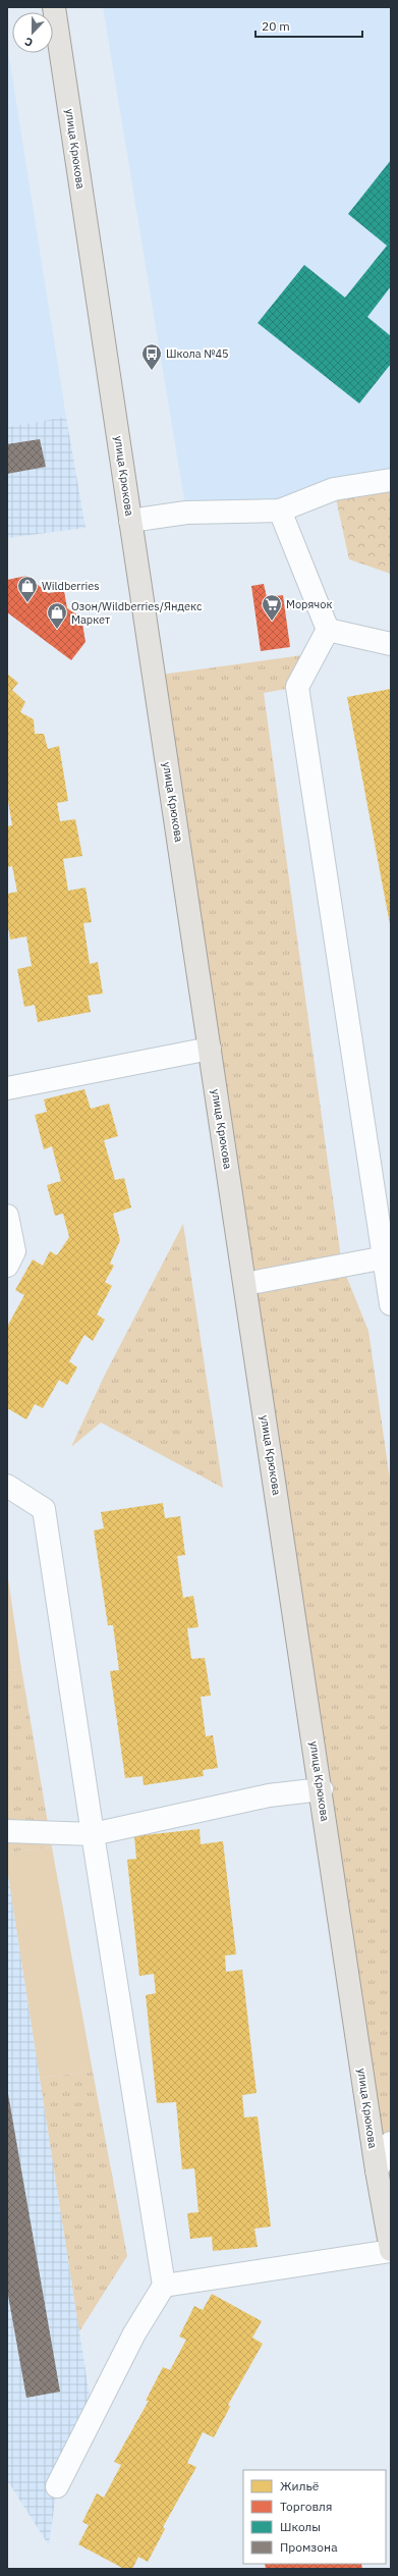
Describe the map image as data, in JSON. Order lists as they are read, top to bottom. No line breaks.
{"streets":{"main road":["улица Крюкова"]},"places":{"bus stop":["Школа №45"],"shop":["Wildberries","Озон/Wildberries/Яндекс Маркет"],"supermarket":["Морячок"]},"legend":["Жильё","Торговля","Школы","Промзона"],"scale_bar":"20 m","north":"bottom"}
